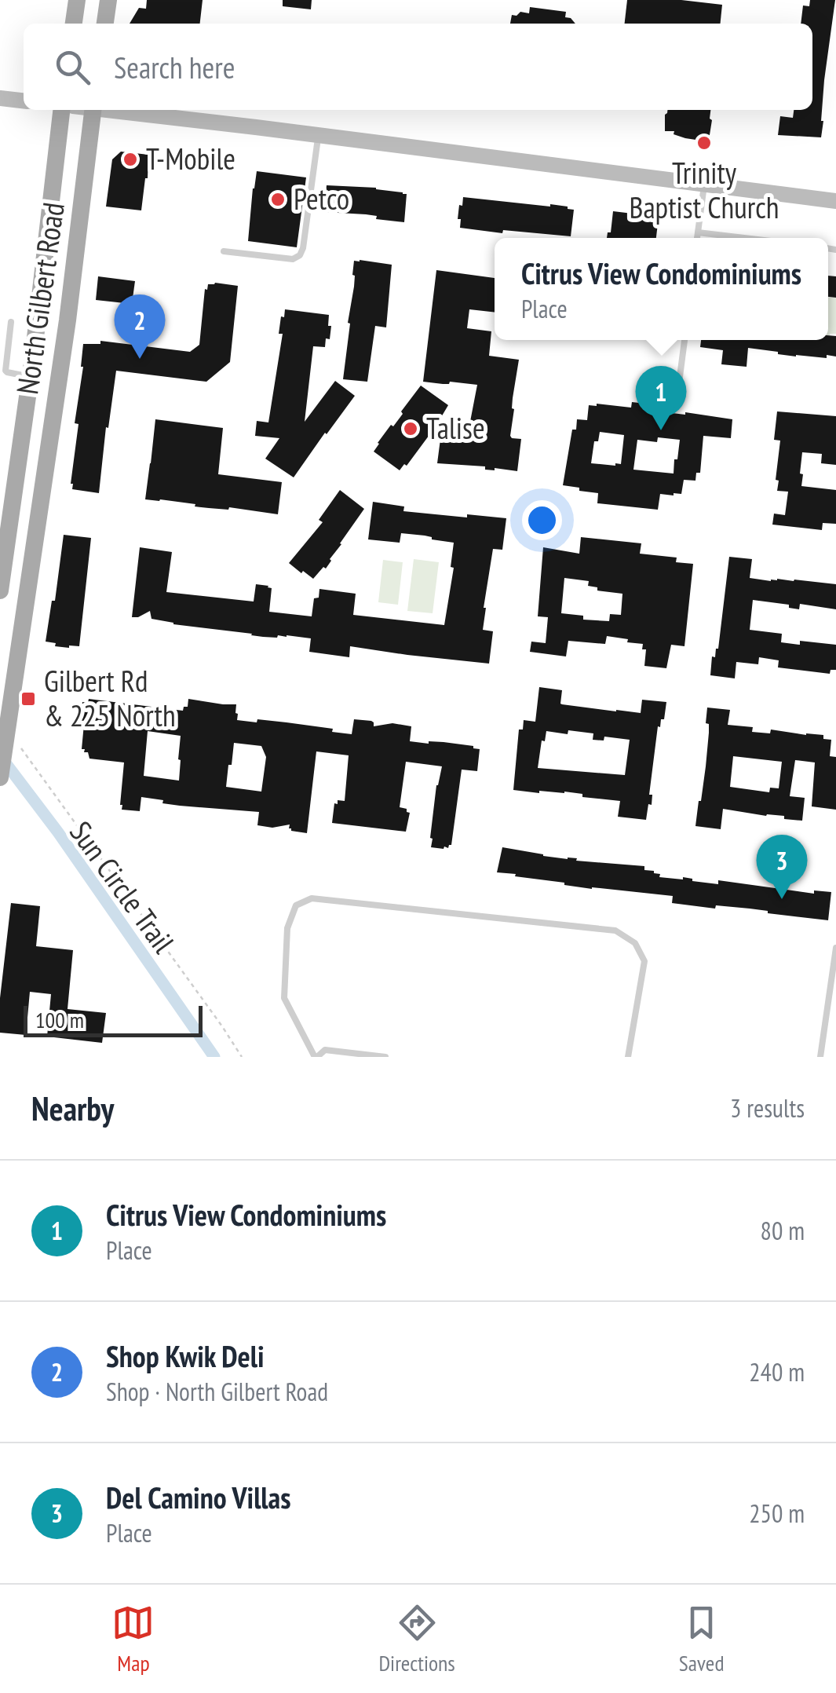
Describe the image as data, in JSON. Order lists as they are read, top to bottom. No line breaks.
{"streets":{"main road":["North Gilbert Road"],"path":["Sun Circle Trail"]},"crossings":[["North Gilbert Road","Sun Circle Trail"]],"places":{"other":["Trinity Baptist Church","T-Mobile","Petco","Talise"],"transit":["Gilbert Rd & 225 North"]},"scale_bar":"100 m","page":{"search":"Search here","popup":["Citrus View Condominiums","Place"],"pins":["2","1","3"],"scale":"100 m","heading":["Nearby","3 results"],"list":[{"mark":"1","name":"Citrus View Condominiums","note":"Place","value":"80 m"},{"mark":"2","name":"Shop Kwik Deli","note":"Shop · North Gilbert Road","value":"240 m"},{"mark":"3","name":"Del Camino Villas","note":"Place","value":"250 m"}],"nav":["Map","Directions","Saved"]}}
